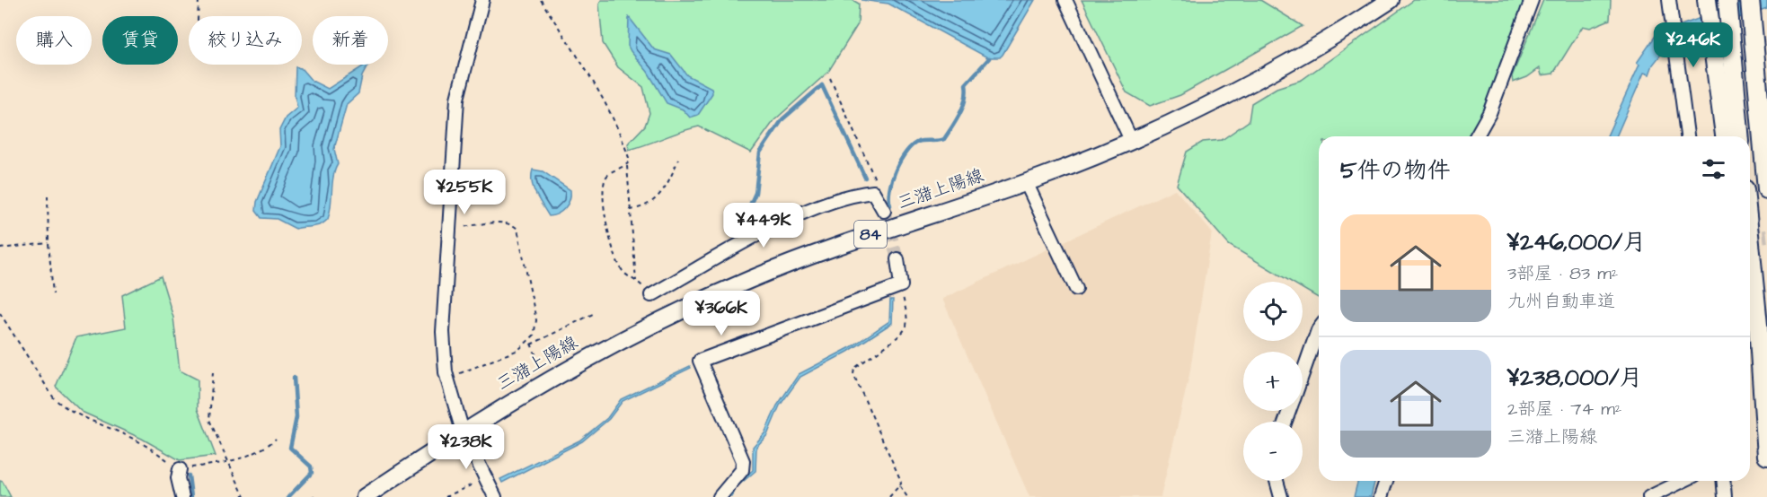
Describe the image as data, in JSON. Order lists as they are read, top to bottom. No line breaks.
{"streets":{"main road":["三潴上陽線","84"]},"page":{"chip":["購入","賃貸","絞り込み","新着"],"price":["¥246K","¥255K","¥449K","¥366K","¥238K"],"heading":"5件の物件","list":[{"name":"¥246,000/月","note":"3部屋 · 83 m² · 九州自動車道"},{"name":"¥238,000/月","note":"2部屋 · 74 m² · 三潴上陽線"}],"map_buttons":["+","−"]}}
